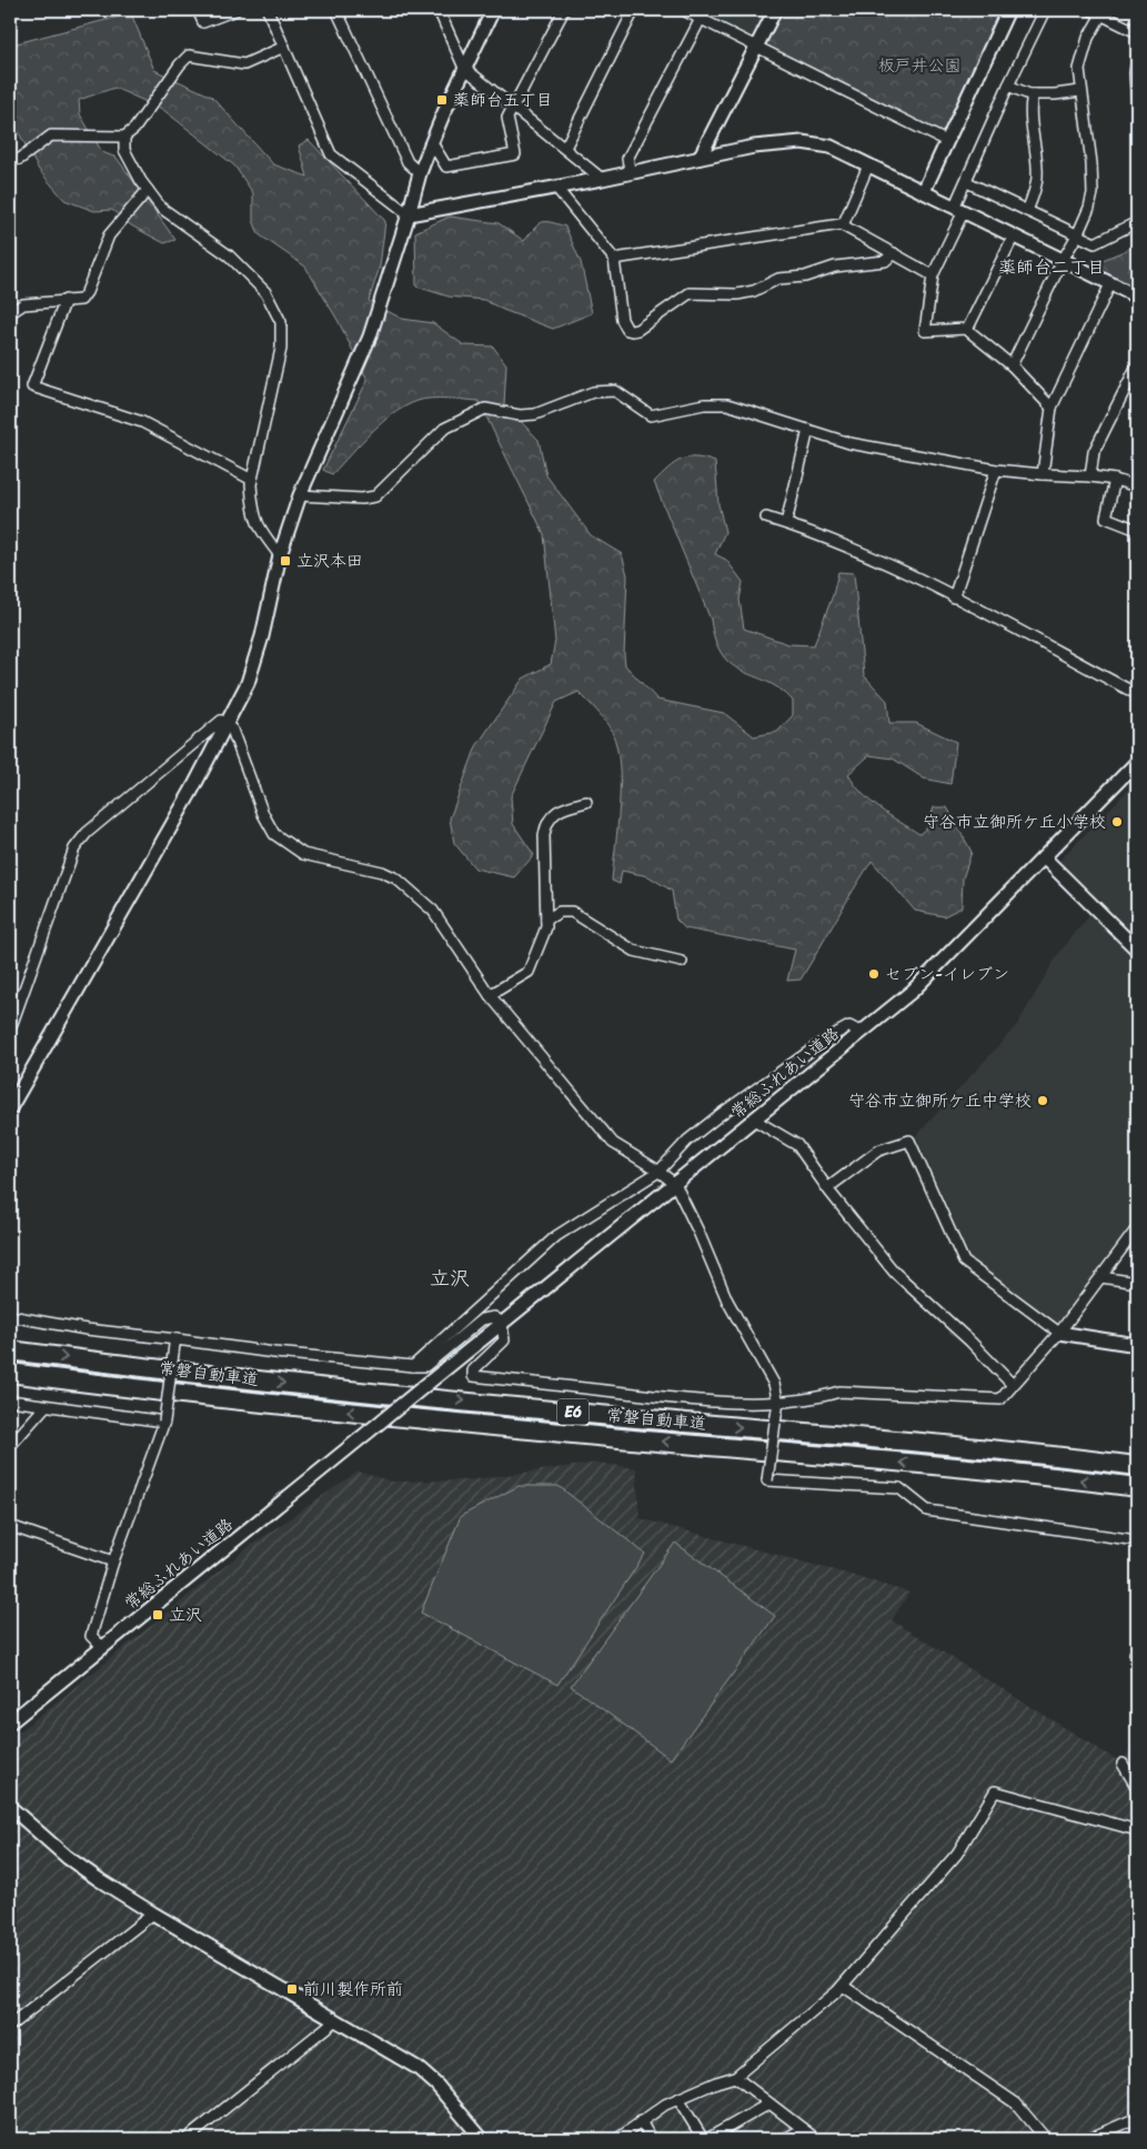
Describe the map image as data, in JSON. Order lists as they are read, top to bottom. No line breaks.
{"streets":{"highway":["常磐自動車道","E6"],"street":["常総ふれあい道路"]},"districts":["薬師台二丁目","立沢"],"parks":["板戸井公園"],"places":{"transit":["薬師台五丁目","立沢本田","立沢","前川製作所前"],"other":["守谷市立御所ケ丘小学校","セブン-イレブン","守谷市立御所ケ丘中学校"]}}
